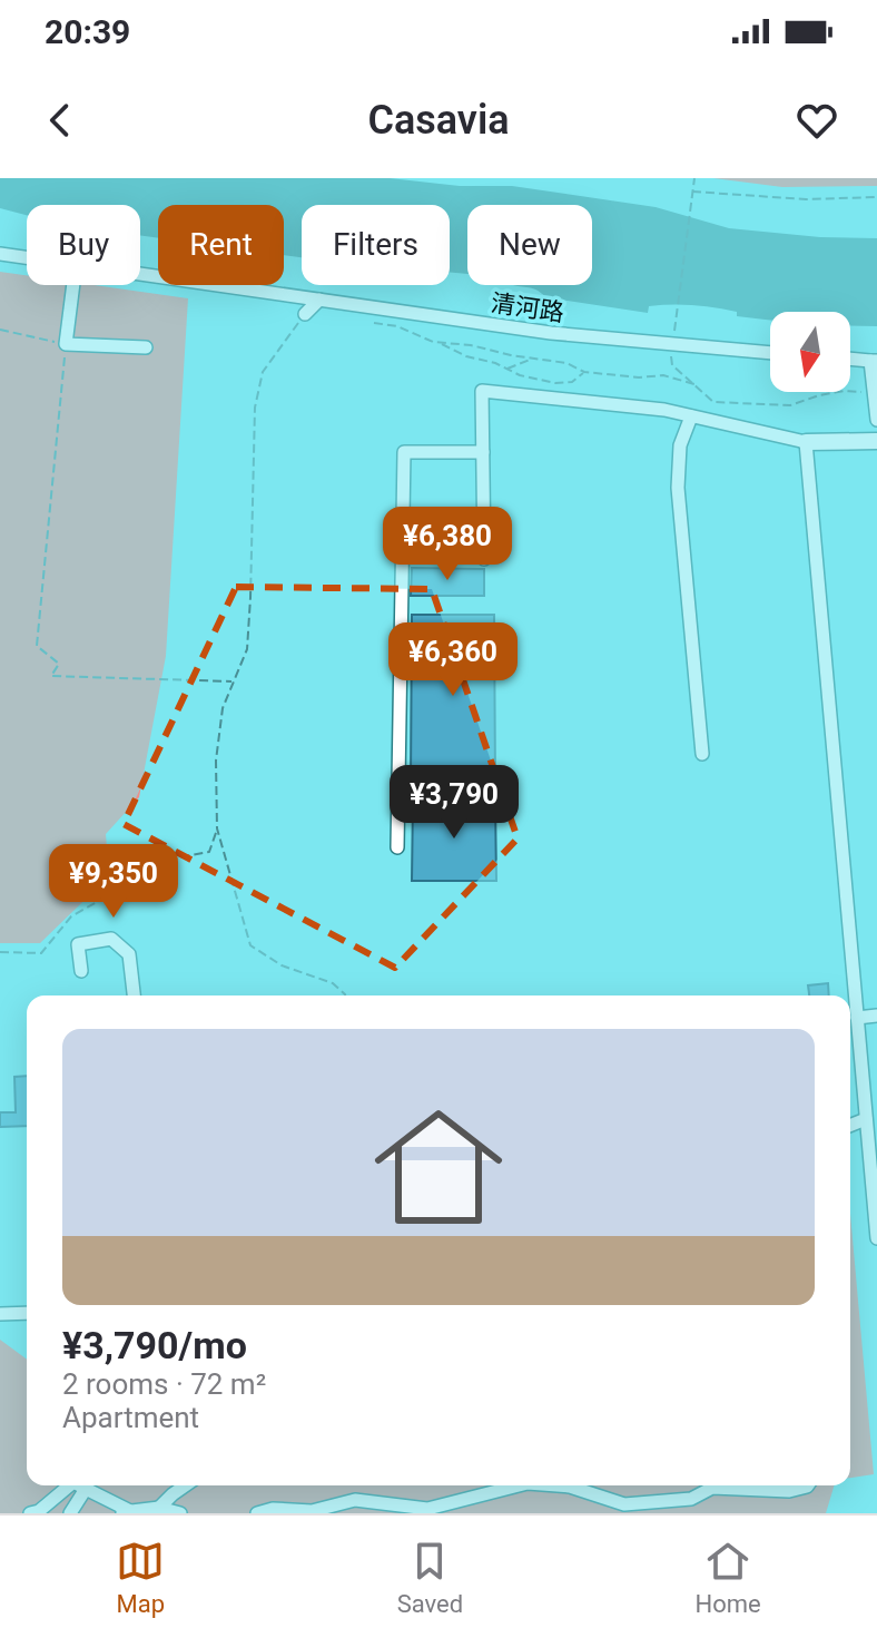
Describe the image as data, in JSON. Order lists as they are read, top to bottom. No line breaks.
{"streets":{"street":["清河路"]},"north":"bottom","page":{"status":"20:39","header":"Casavia","chip":["Buy","Rent","Filters","New"],"price":["¥6,380","¥6,360","¥3,790","¥9,350"],"list":[{"name":"¥3,790/mo","note":"2 rooms · 72 m² · Apartment"}],"tabs":["Map","Saved","Home"]}}
